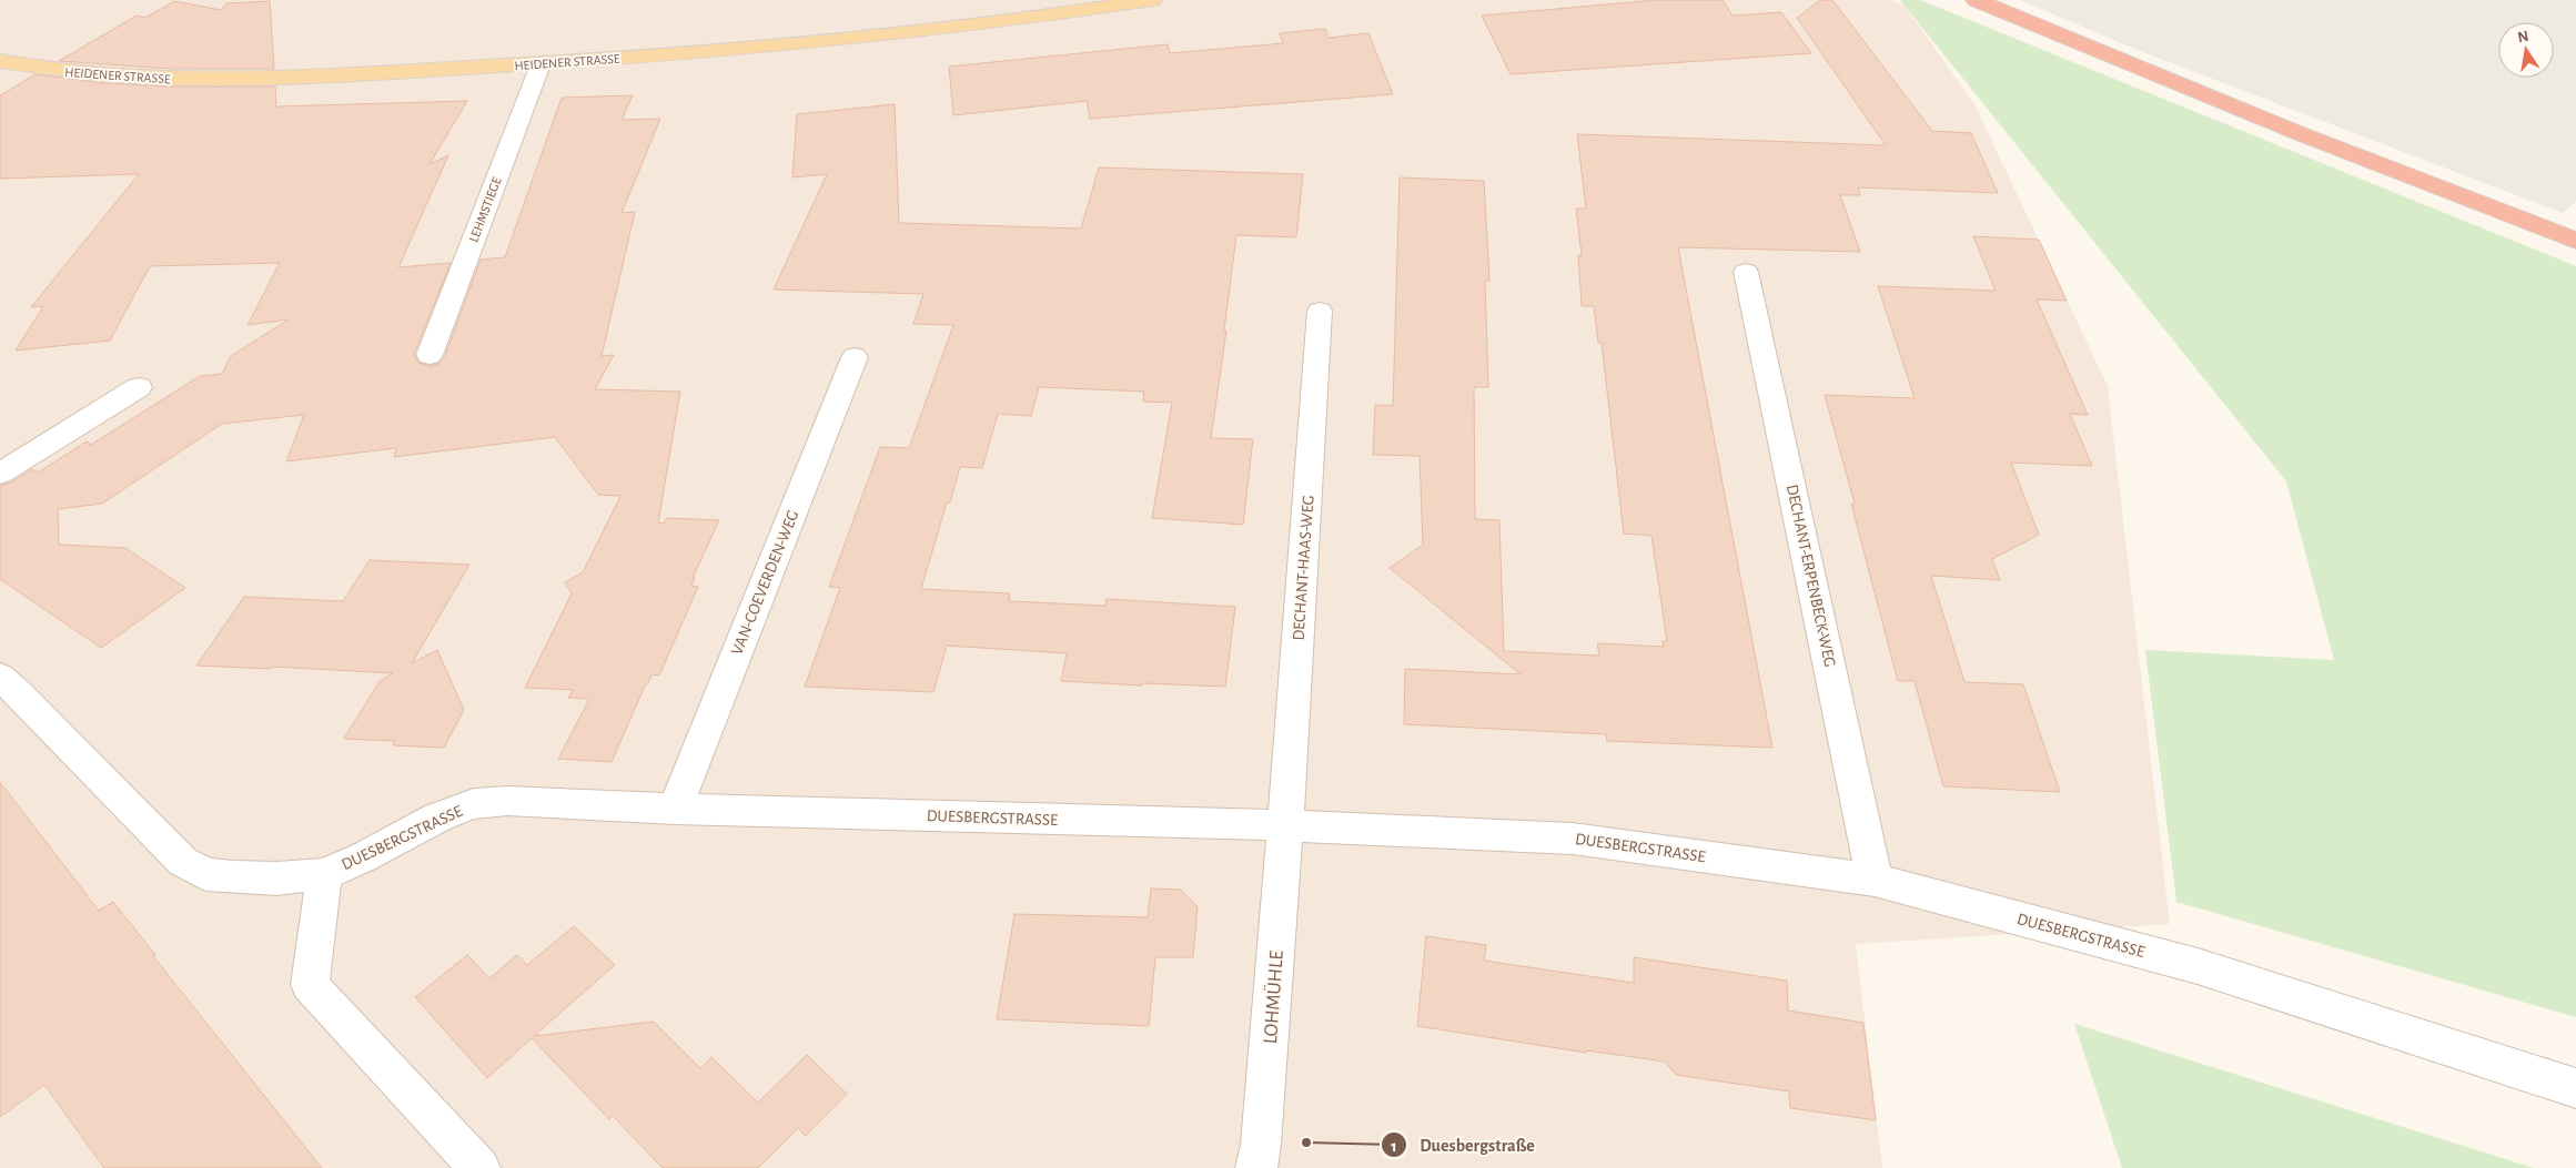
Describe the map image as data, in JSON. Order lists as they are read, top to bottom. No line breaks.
{"streets":{"main road":["HEIDENER STRASSE"],"street":["LEHMSTIEGE","DECHANT-HAAS-WEG","DECHANT-ERPENBECK-WEG","VAN-COEVERDEN-WEG","DUESBERGSTRASSE","LOHMÜHLE"]},"crossings":[["HEIDENER STRASSE","LEHMSTIEGE"],["DECHANT-HAAS-WEG","DUESBERGSTRASSE"],["DECHANT-HAAS-WEG","LOHMÜHLE"],["DECHANT-ERPENBECK-WEG","DUESBERGSTRASSE"],["VAN-COEVERDEN-WEG","DUESBERGSTRASSE"],["DUESBERGSTRASSE","LOHMÜHLE"]],"places":["Duesbergstraße"],"north":"top"}
